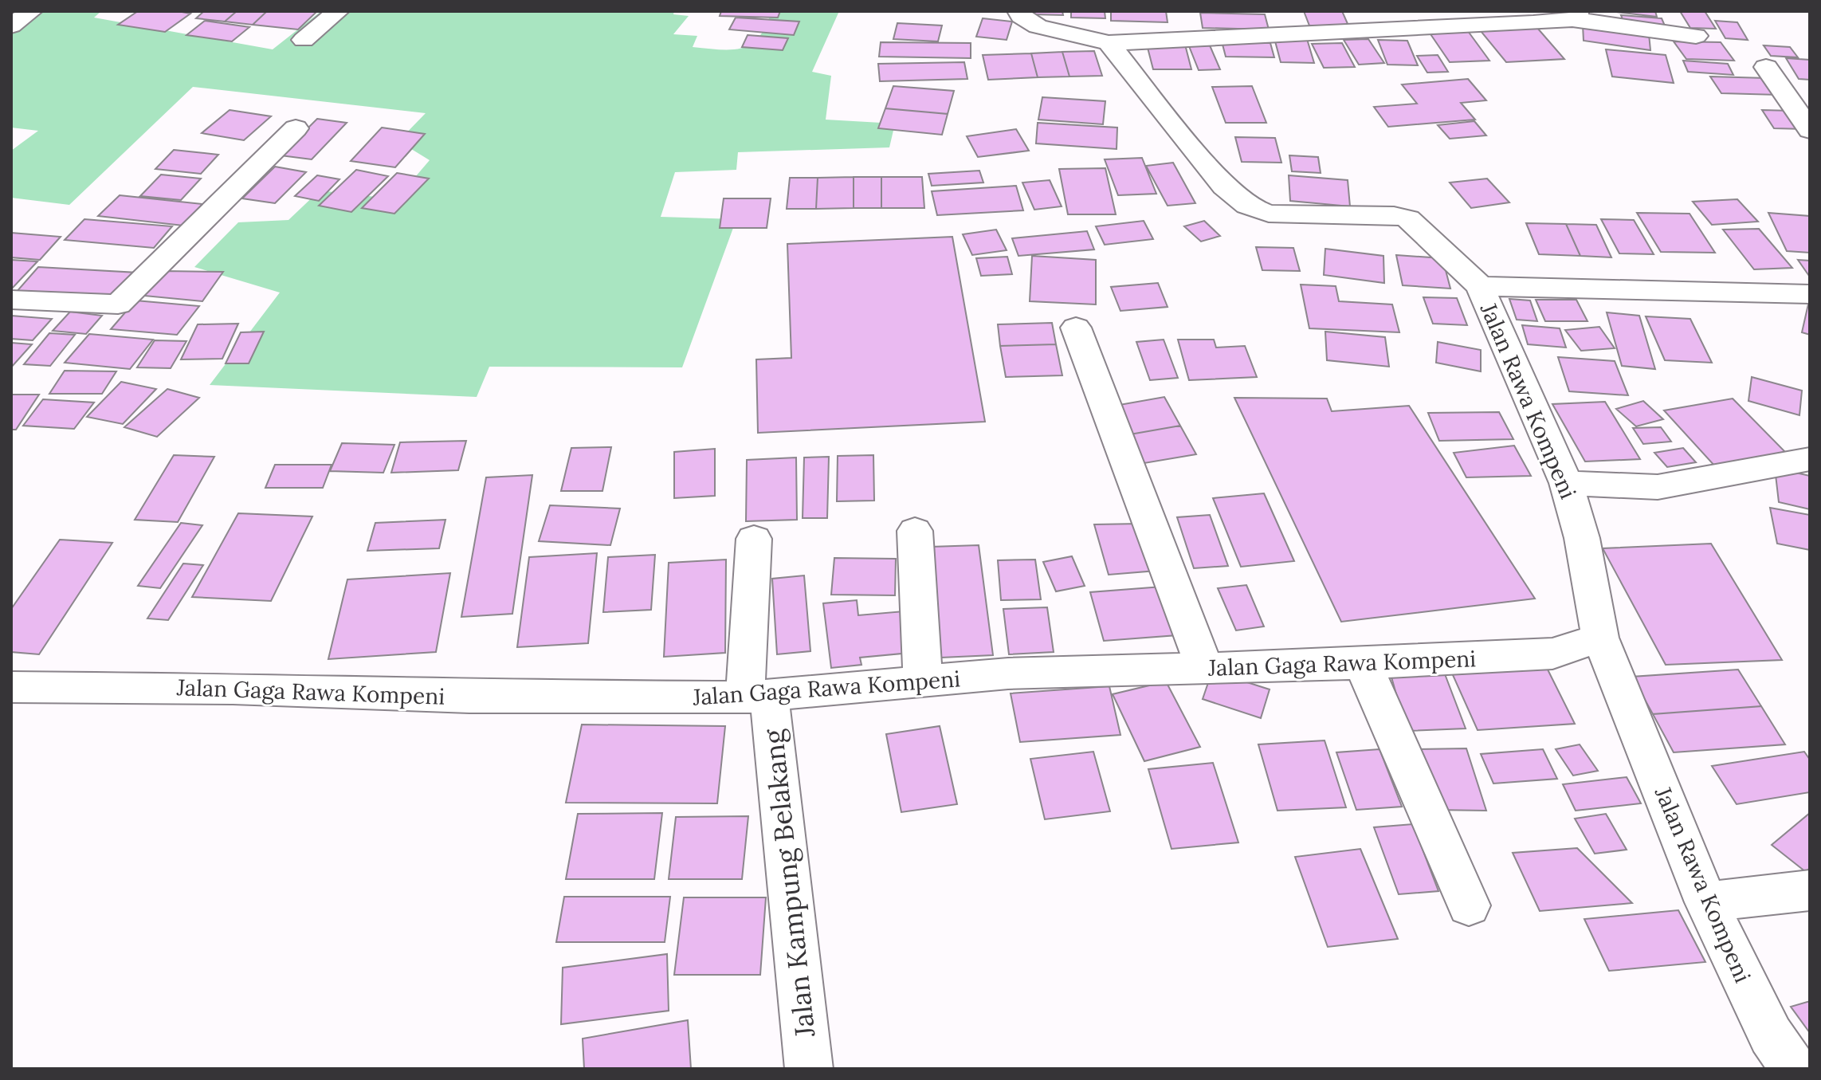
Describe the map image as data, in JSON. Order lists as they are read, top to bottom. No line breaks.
{"streets":{"street":["Jalan Rawa Kompeni","Jalan Gaga Rawa Kompeni","Jalan Kampung Belakang"]},"crossings":[["Jalan Rawa Kompeni","Jalan Gaga Rawa Kompeni"],["Jalan Gaga Rawa Kompeni","Jalan Kampung Belakang"]]}
